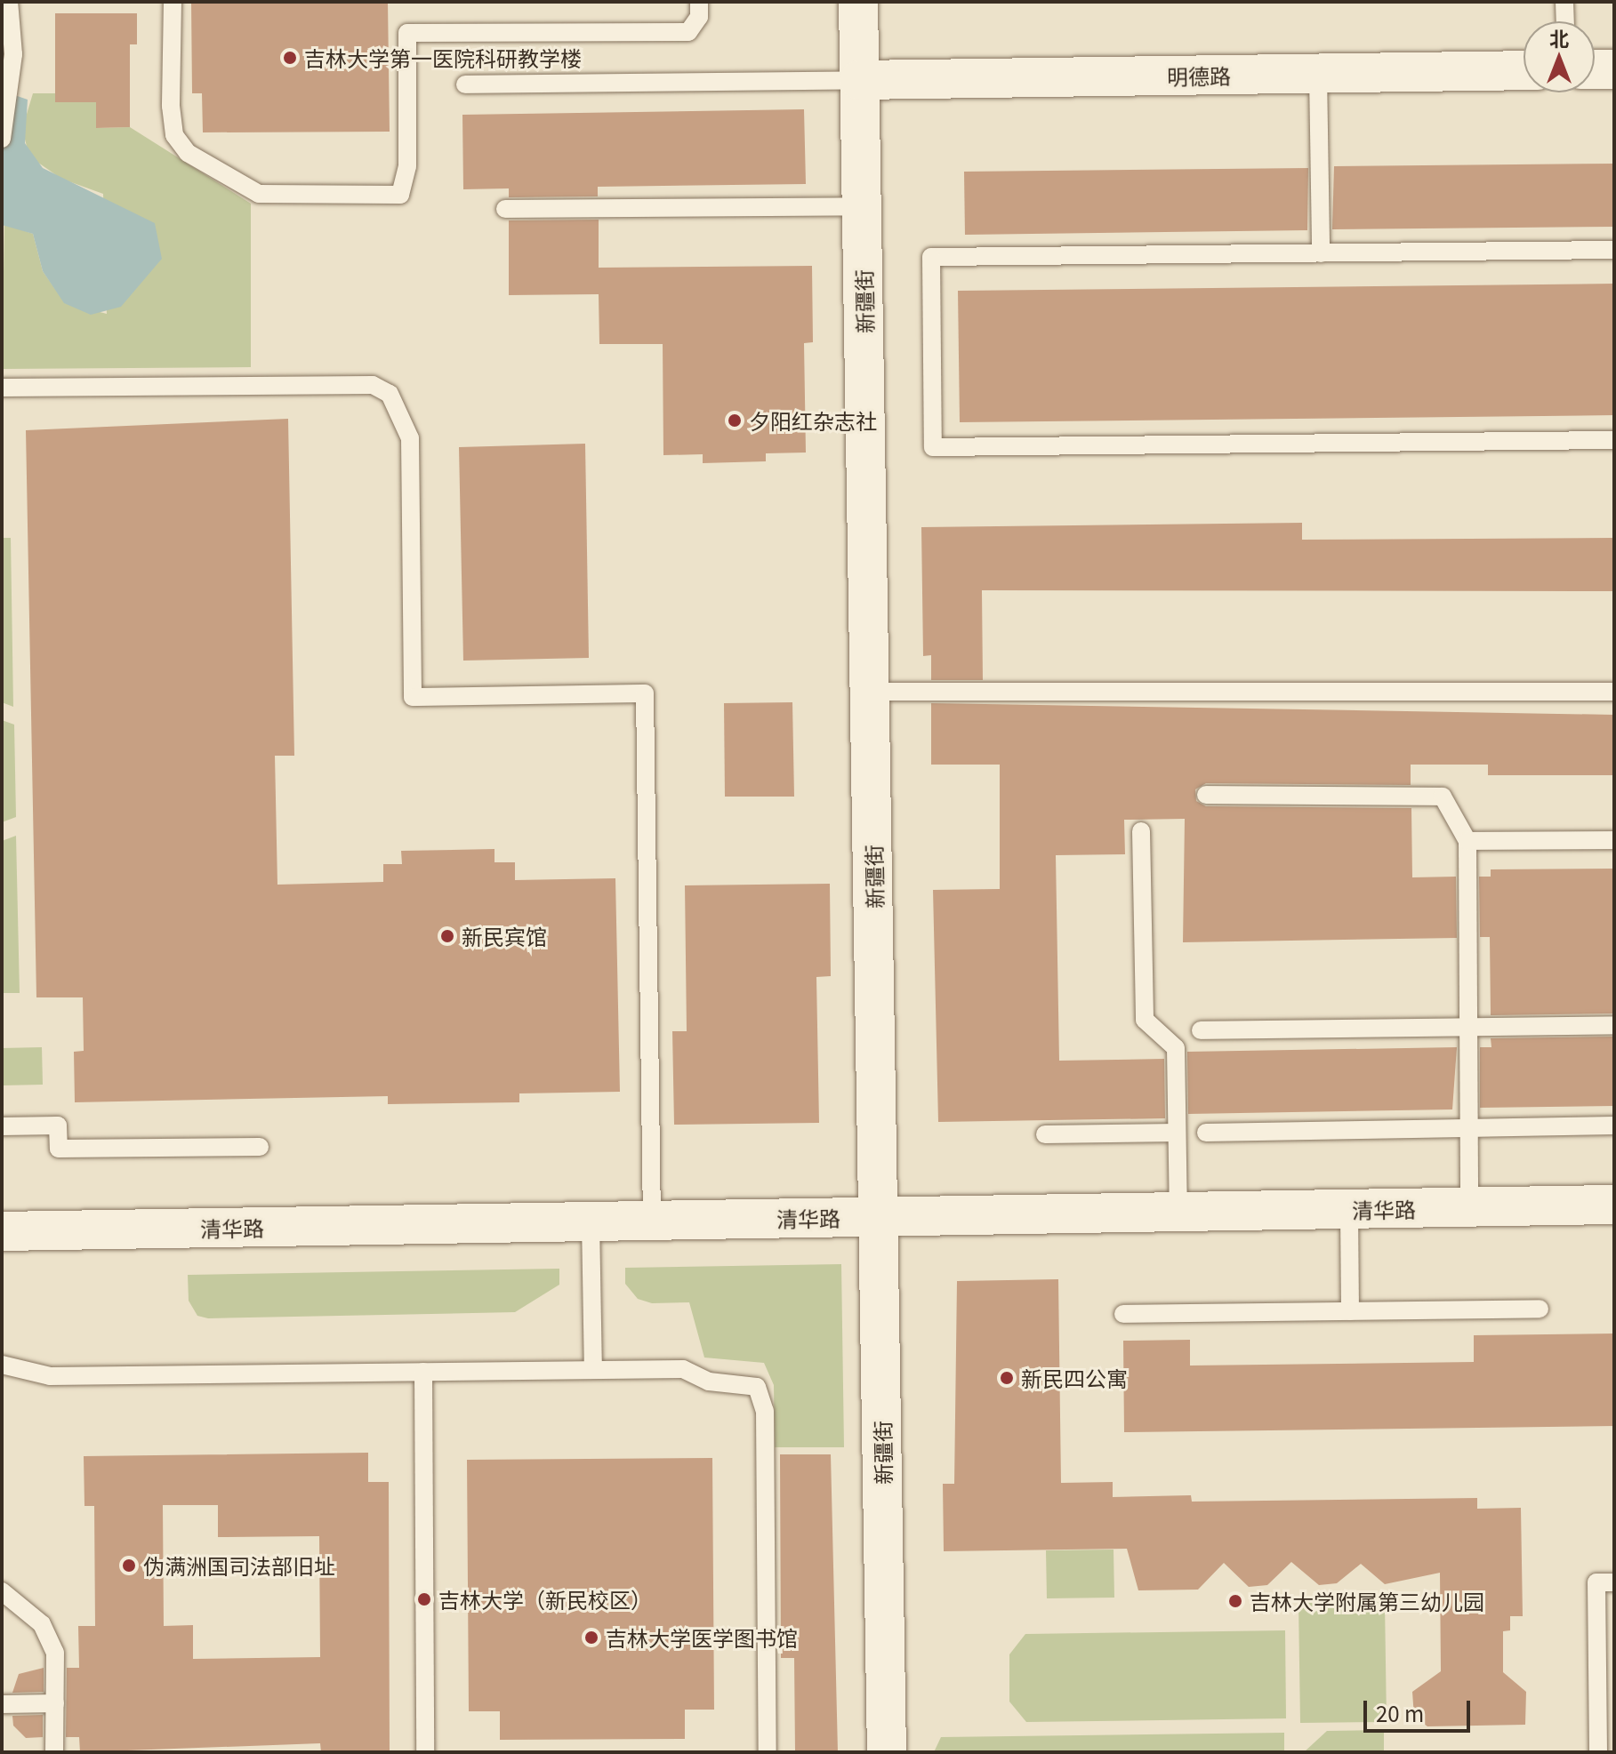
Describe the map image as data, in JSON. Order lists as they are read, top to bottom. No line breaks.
{"streets":{"street":["明德路","新疆街","清华路"]},"crossings":[["明德路","新疆街"],["新疆街","清华路"]],"places":["吉林大学第一医院科研教学楼","夕阳红杂志社","新民宾馆","新民四公寓","伪满洲国司法部旧址","吉林大学（新民校区）","吉林大学附属第三幼儿园","吉林大学医学图书馆"],"scale_bar":"20 m","north":"top"}
